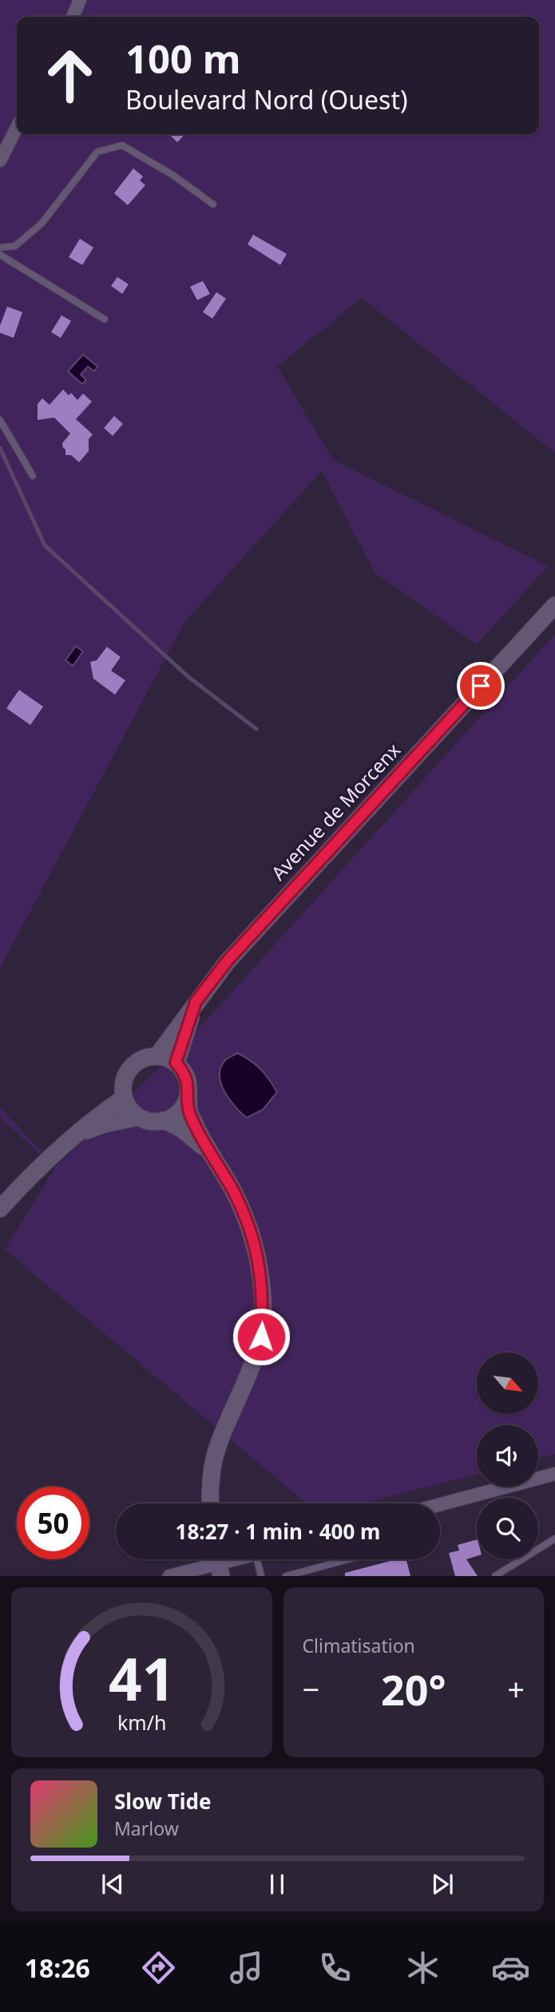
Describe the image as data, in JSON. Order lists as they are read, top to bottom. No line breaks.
{"streets":{"main road":["Avenue de Morcenx"]},"north":"bottom right","page":{"turn":["100 m","Boulevard Nord (Ouest)"],"limit":"50","trip":"18:27 · 1 min · 400 m","tile":"Climatisation","heat":["−","20°","+"],"song":["Slow Tide","Marlow"],"tabs":"18:26","gauge":["41","km/h"]}}
